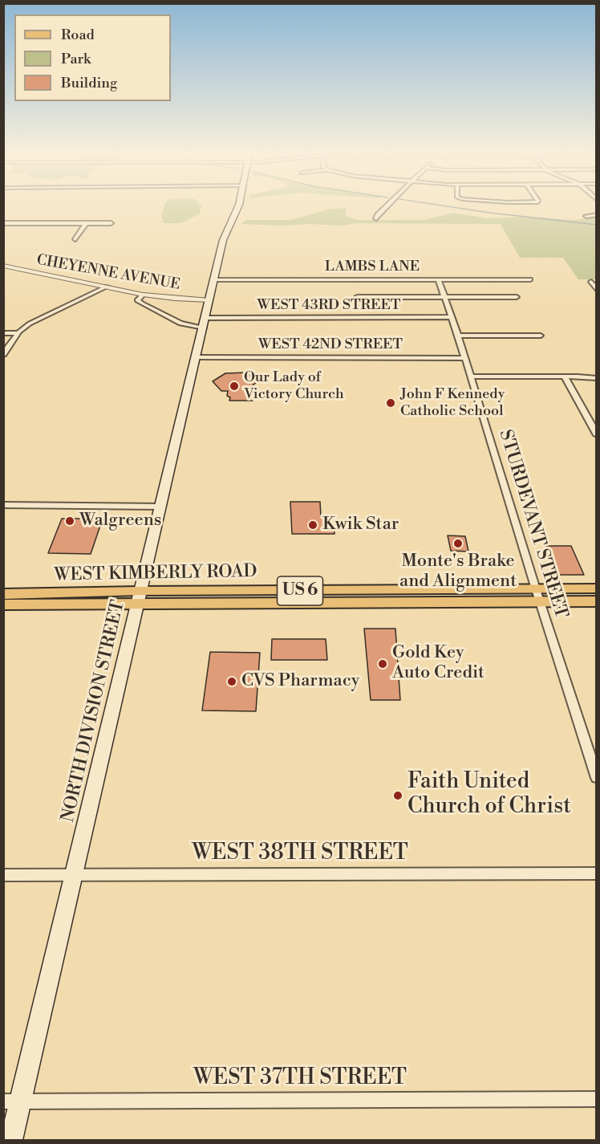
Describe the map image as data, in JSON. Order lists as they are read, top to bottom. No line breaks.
{"streets":{"main road":["WEST KIMBERLY ROAD","US 6","NORTH DIVISION STREET"],"street":["LAMBS LANE","CHEYENNE AVENUE","WEST 43RD STREET","WEST 42ND STREET","STURDEVANT STREET","WEST 38TH STREET","WEST 37TH STREET"]},"crossings":[["LAMBS LANE","NORTH DIVISION STREET"],["CHEYENNE AVENUE","WEST 43RD STREET"],["CHEYENNE AVENUE","NORTH DIVISION STREET"],["WEST 43RD STREET","STURDEVANT STREET"],["WEST 43RD STREET","NORTH DIVISION STREET"],["WEST 42ND STREET","STURDEVANT STREET"],["WEST 42ND STREET","NORTH DIVISION STREET"],["STURDEVANT STREET","WEST KIMBERLY ROAD"],["WEST KIMBERLY ROAD","NORTH DIVISION STREET"],["NORTH DIVISION STREET","WEST 38TH STREET"],["NORTH DIVISION STREET","WEST 37TH STREET"]],"places":["Our Lady of Victory Church","John F Kennedy Catholic School","Walgreens","Kwik Star","Monte's Brake and Alignment","Gold Key Auto Credit","CVS Pharmacy","Faith United Church of Christ"],"legend":["Road","Park","Building"]}
